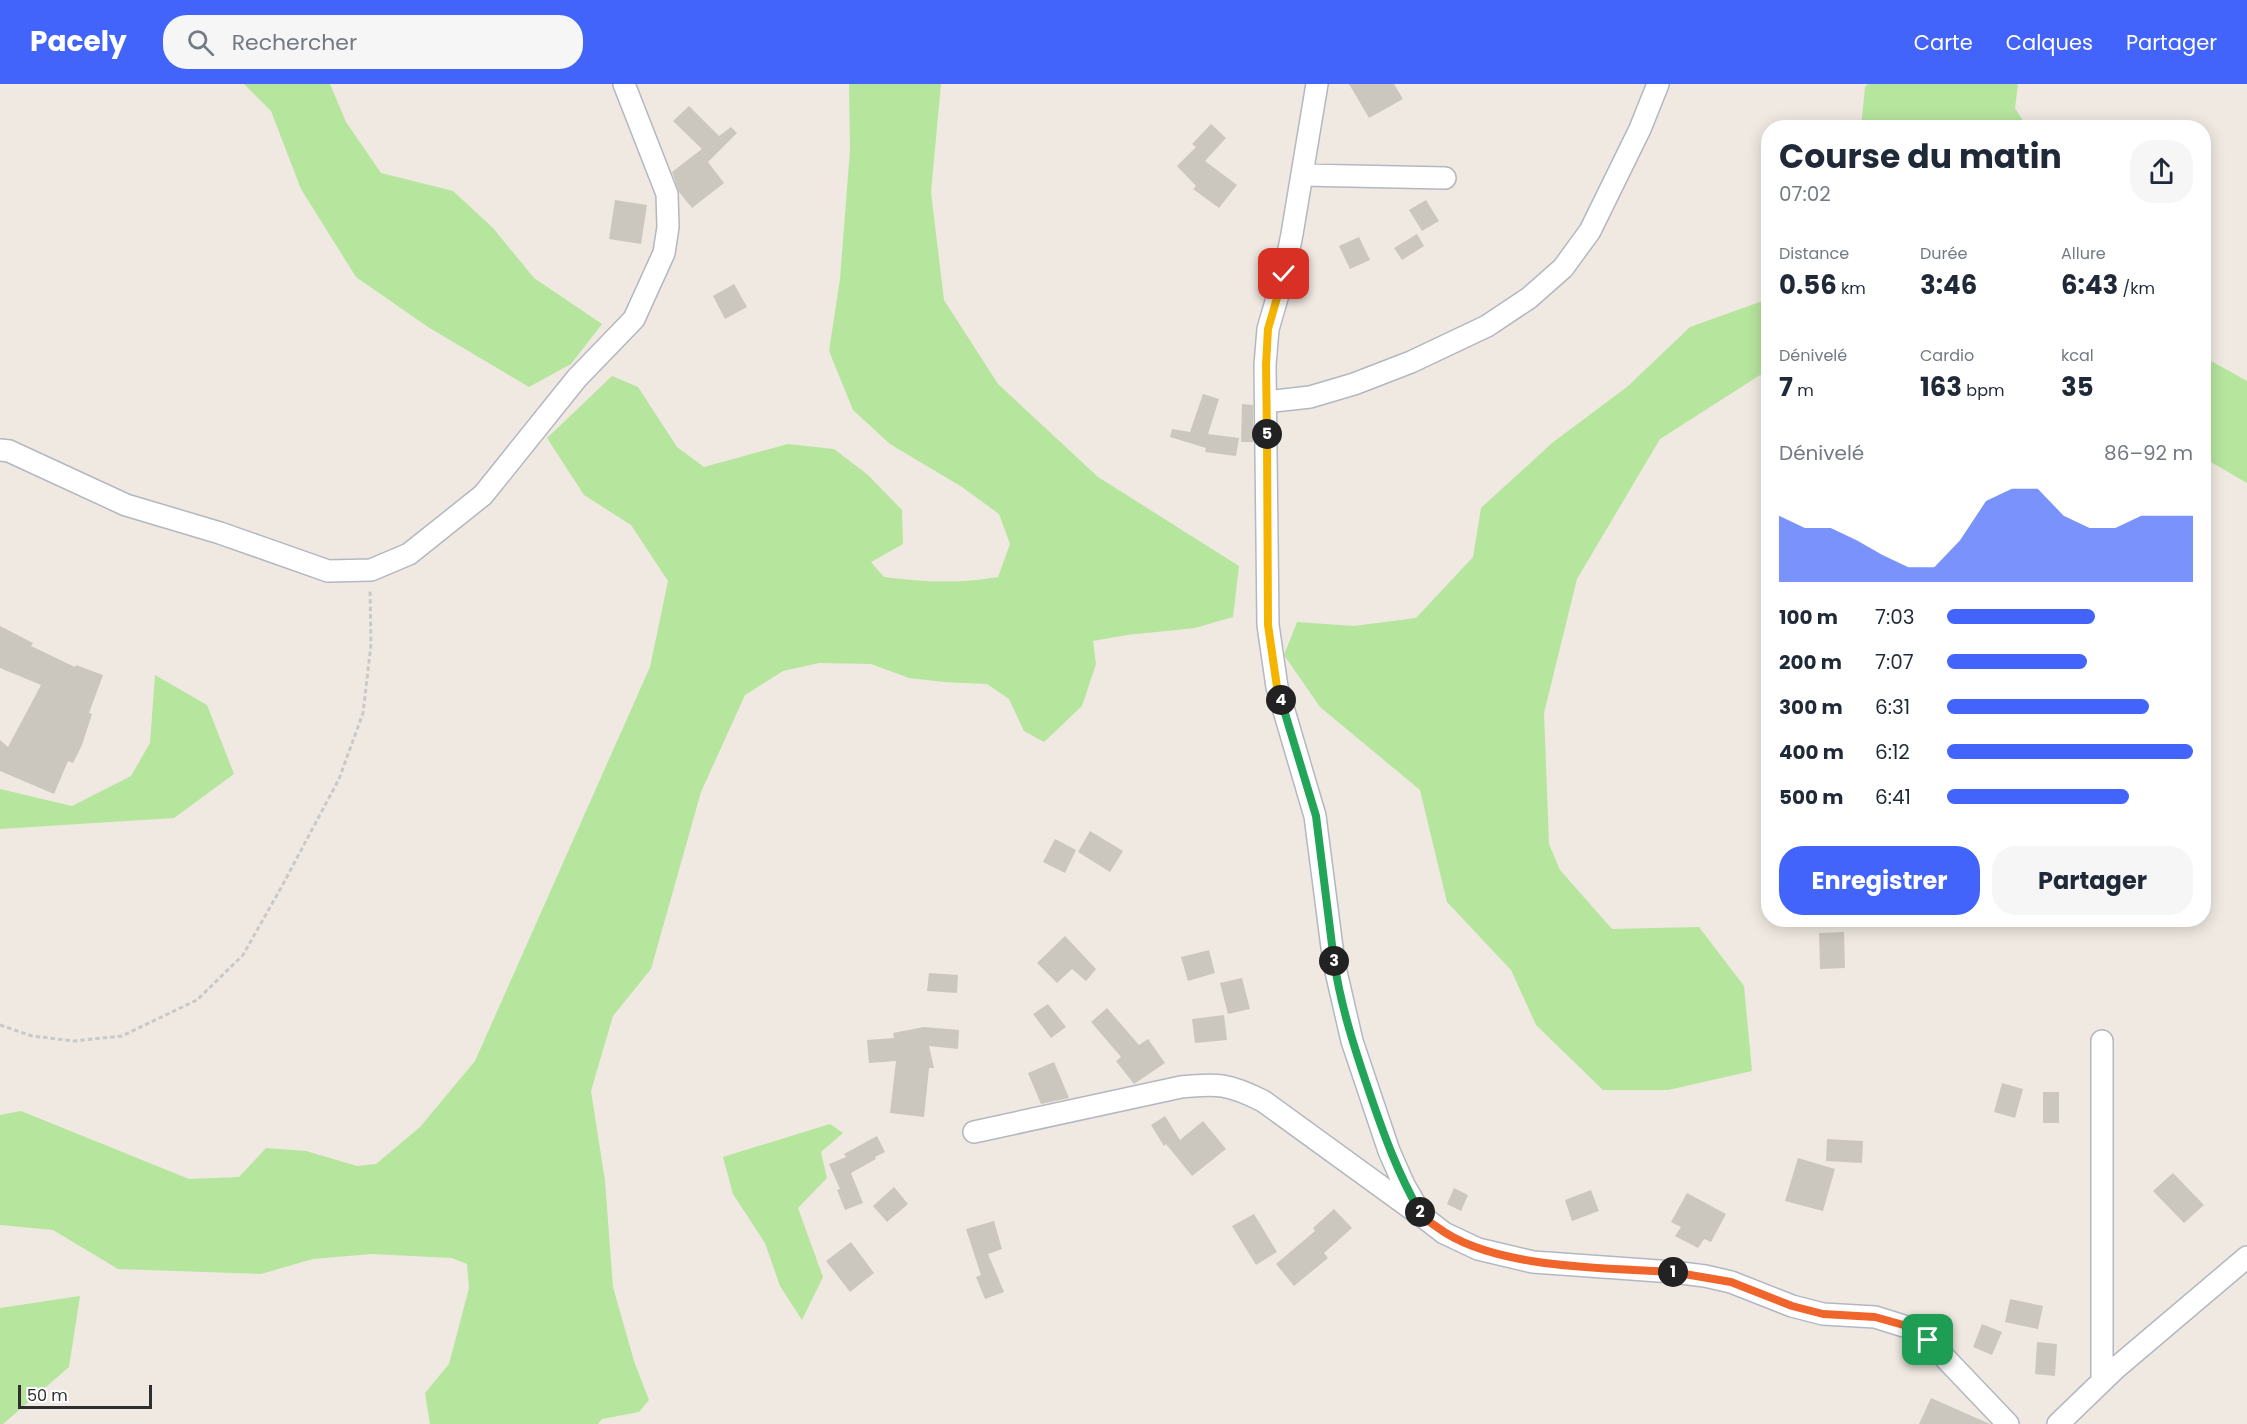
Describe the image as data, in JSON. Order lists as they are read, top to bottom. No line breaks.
{"scale_bar":"50 m","page":{"header":"Pacely","search":"Rechercher","nav":["Carte","Calques","Partager"],"heading":["Course du matin","07:02"],"stats":[["Distance","0.56 km"],["Durée","3:46"],["Allure","6:43 /km"],["Dénivelé","7 m"],["Cardio","163 bpm"],["kcal","35"]],"pins":["5","4","3","2","1"],"chart":["Dénivelé","86–92 m"],"list":[{"name":"100 m","note":"7:03"},{"name":"200 m","note":"7:07"},{"name":"300 m","note":"6:31"},{"name":"400 m","note":"6:12"},{"name":"500 m","note":"6:41"}],"buttons":["Enregistrer","Partager"],"scale":"50 m"}}
